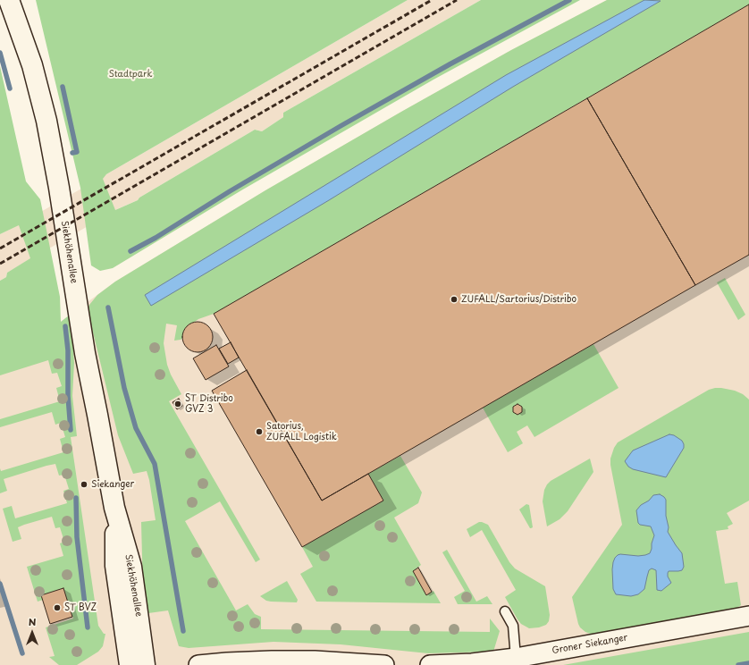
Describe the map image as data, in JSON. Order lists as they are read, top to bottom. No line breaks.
{"streets":{"main road":["Siekhöhenallee"],"street":["Groner Siekanger"]},"parks":["Stadtpark"],"places":["ZUFALL/Sartorius/Distribo","ST Distribo GVZ 3","Satorius, ZUFALL Logistik","Siekanger","ST BVZ"],"north":"top"}
